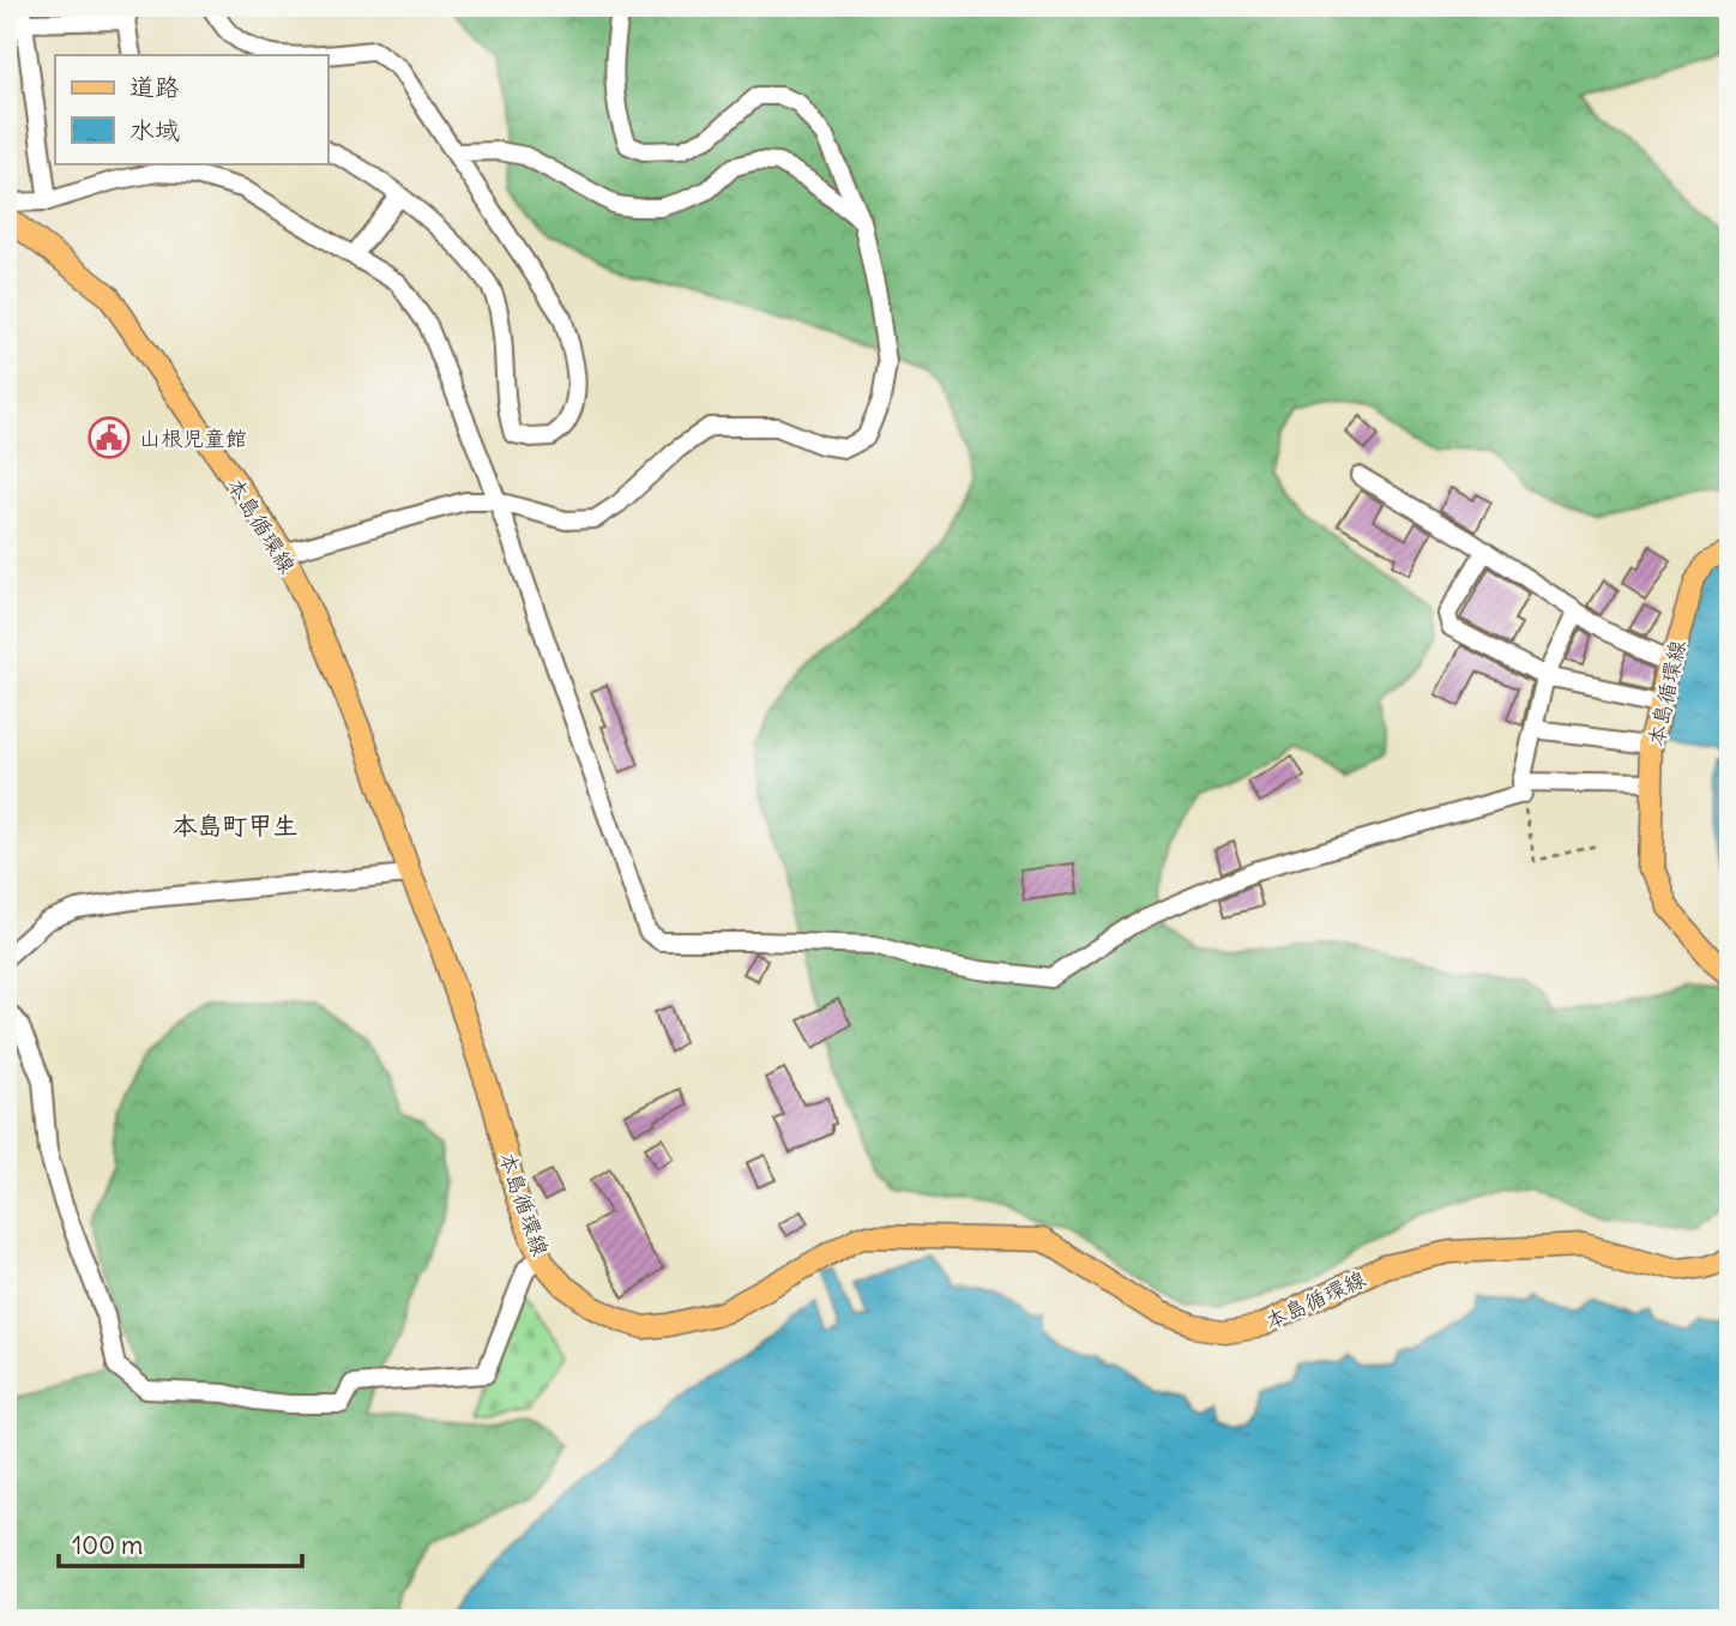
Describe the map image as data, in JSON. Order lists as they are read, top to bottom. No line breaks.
{"streets":{"main road":["本島循環線"]},"districts":["本島町甲生"],"places":{"public building":["山根児童館"]},"legend":["道路","水域"],"scale_bar":"100 m"}
